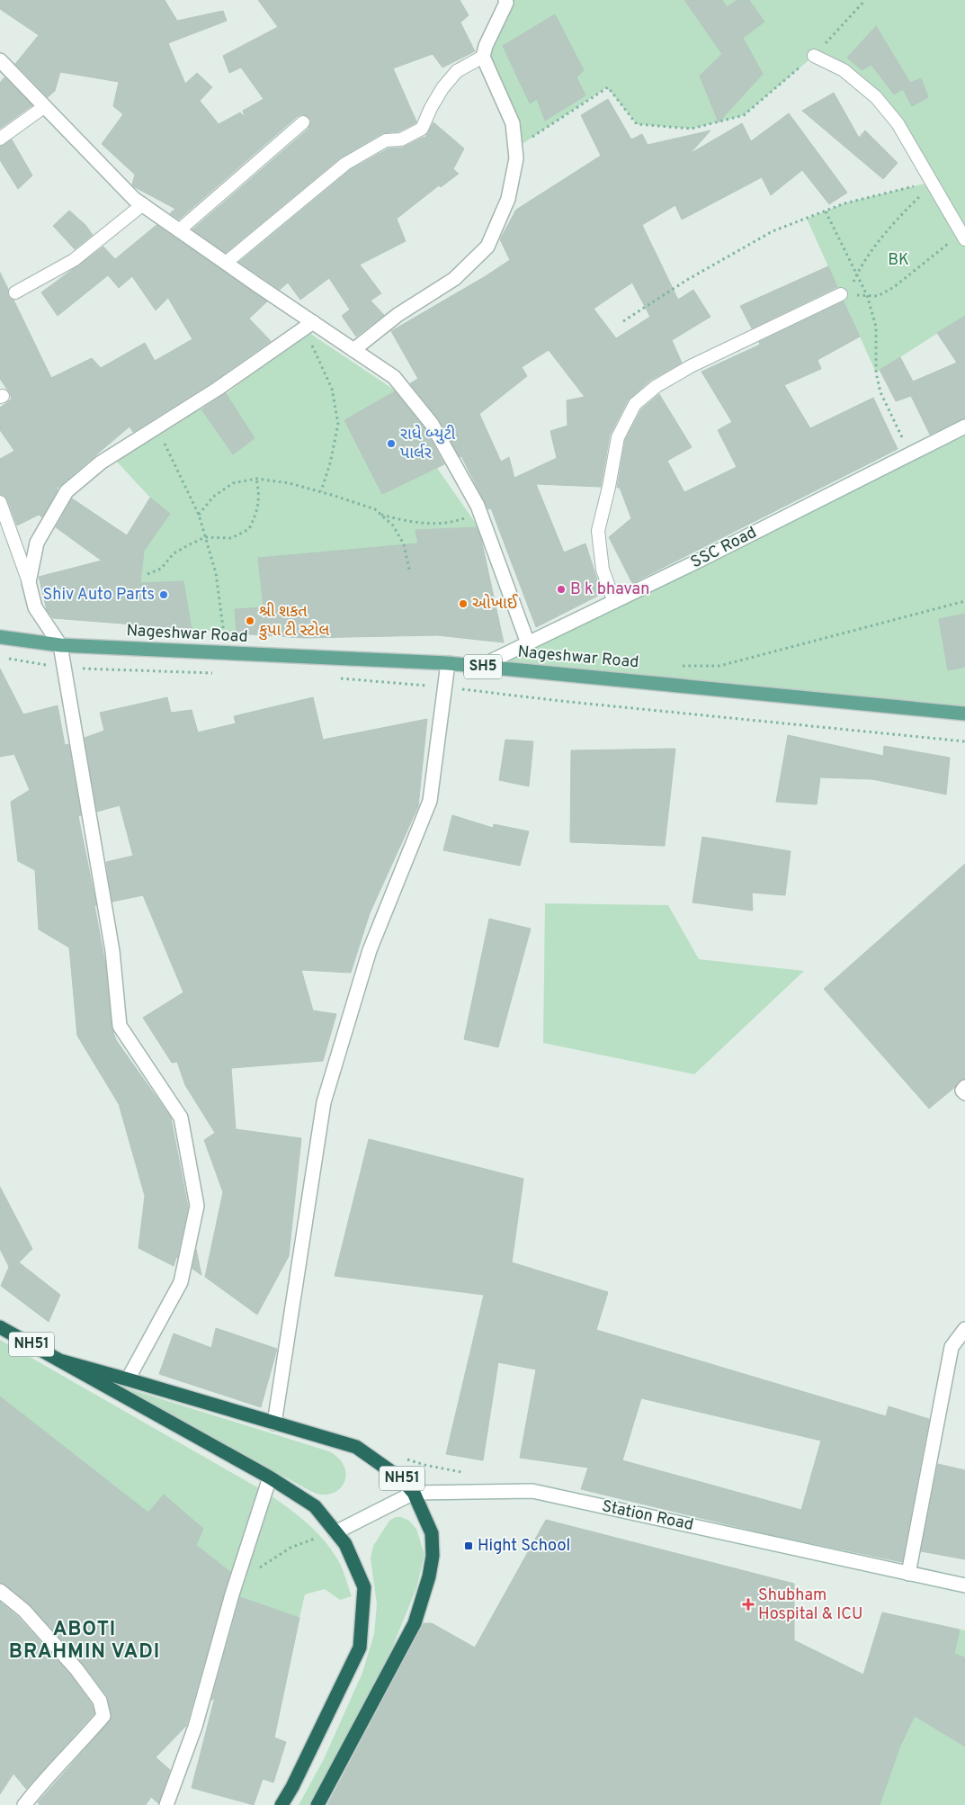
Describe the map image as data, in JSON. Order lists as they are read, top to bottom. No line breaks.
{"streets":{"highway":["NH51"],"main road":["Nageshwar Road","SH5"],"street":["SSC Road","Station Road"]},"crossings":[["SSC Road","Nageshwar Road"],["NH51","Station Road"]],"districts":["ABOTI BRAHMIN VADI"],"parks":["BK"],"places":{"other":["રાધે બ્યુટી પાર્લર","B k bhavan","Shiv Auto Parts","ઓખાઈ","શ્રી શકત કુપા ટી સ્ટોલ"],"transit":["Hight School"],"health":["Shubham Hospital & ICU"]}}
